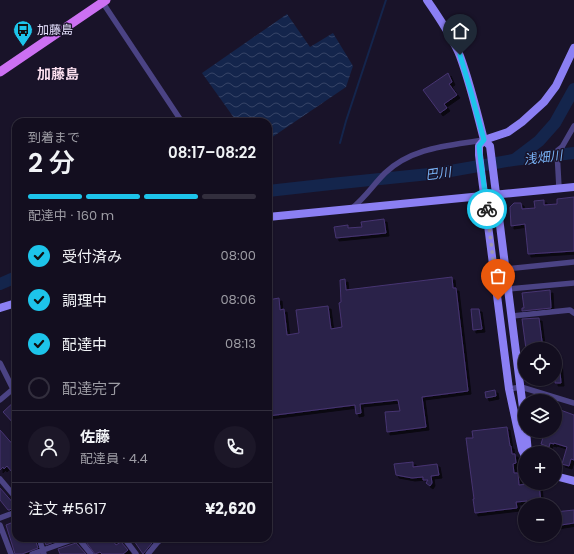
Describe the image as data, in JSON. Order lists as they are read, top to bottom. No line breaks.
{"districts":["加藤島"],"water":["浅畑川","巴川"],"places":{"bus stop":["加藤島"]},"page":{"heading":["2 分","到着まで","08:17–08:22"],"panel":["佐藤","配達員 · 4.4","注文 #5617","¥2,620"],"bar":"配達中 · 160 m","list":[["受付済み","08:00"],["調理中","08:06"],["配達中","08:13"],"配達完了"],"map_buttons":["+","−"]}}
